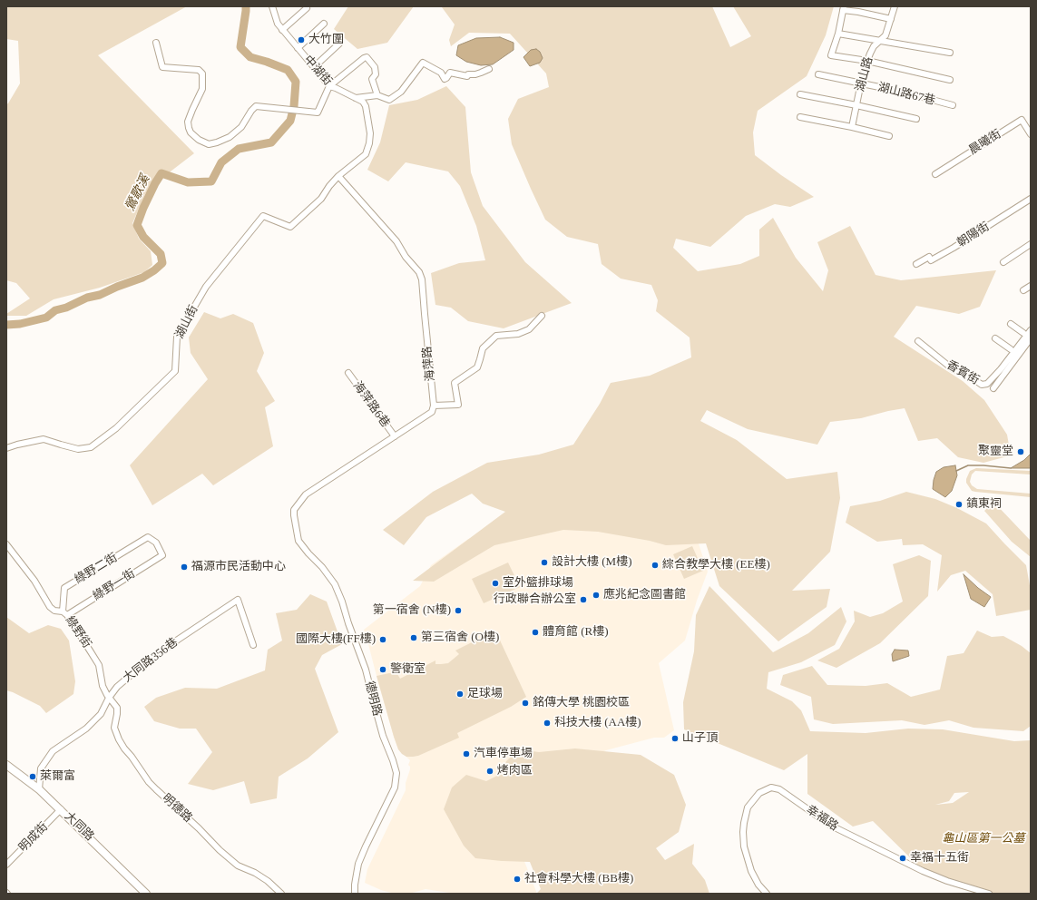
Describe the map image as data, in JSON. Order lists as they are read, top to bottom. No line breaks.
{"streets":{"street":["中湖街","湖山路","湖山路67巷","晨曦街","朝陽街","湖山街","海萍路","香賓街","海萍路6巷","綠野二街","綠野一街","綠野街","大同路356巷","德明路","明德路","幸福路","大同路","明成街"]},"crossings":[["中湖街","湖山街"],["中湖街","海萍路"],["湖山路","湖山路67巷"],["湖山街","海萍路"],["海萍路6巷","德明路"],["綠野二街","綠野一街"],["綠野二街","綠野街"],["綠野一街","綠野街"],["綠野街","大同路356巷"],["綠野街","明德路"],["大同路356巷","明德路"],["大同路356巷","大同路"],["大同路","明成街"]],"water":["鶯歌溪"],"parks":["龜山區第一公墓"],"places":["大竹圍","聚靈堂","鎮東祠","設計大樓 (M樓)","綜合教學大樓 (EE樓)","福源市民活動中心","室外籃排球場","應兆紀念圖書館","行政聯合辦公室","第一宿舍 (N樓)","體育館 (R樓)","第三宿舍 (O樓)","國際大樓(FF樓)","警衛室","足球場","銘傳大學 桃園校區","科技大樓 (AA樓)","山子頂","汽車停車場","烤肉區","萊爾富","幸福十五街","社會科學大樓 (BB樓)"]}
